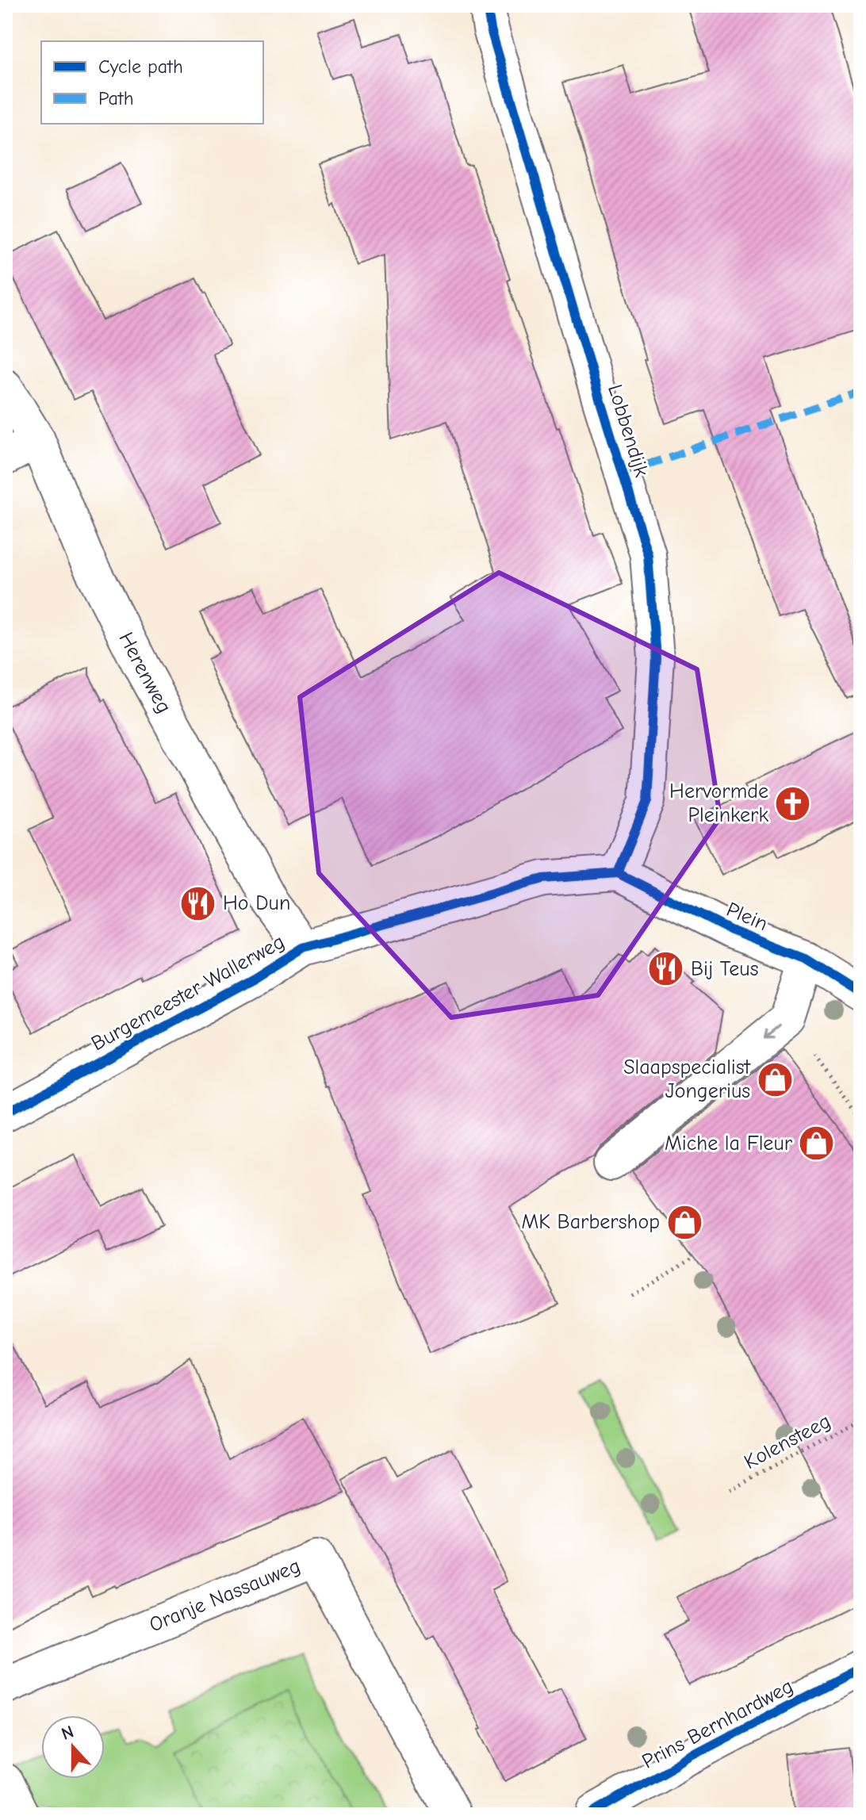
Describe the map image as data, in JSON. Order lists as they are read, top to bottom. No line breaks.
{"streets":{"street":["Lobbendijk","Herenweg","Plein","Burgemeester Wallerweg","Oranje Nassauweg","Prins Bernhardweg"],"path":["Kolensteeg"]},"crossings":[["Lobbendijk","Plein"],["Lobbendijk","Burgemeester Wallerweg"],["Herenweg","Burgemeester Wallerweg"],["Plein","Burgemeester Wallerweg"]],"places":{"church":["Hervormde Pleinkerk"],"restaurant":["Ho Dun","Bij Teus"],"shop":["Slaapspecialist Jongerius","Miche la Fleur","MK Barbershop"]},"legend":["Cycle path","Path"],"north":"top"}
